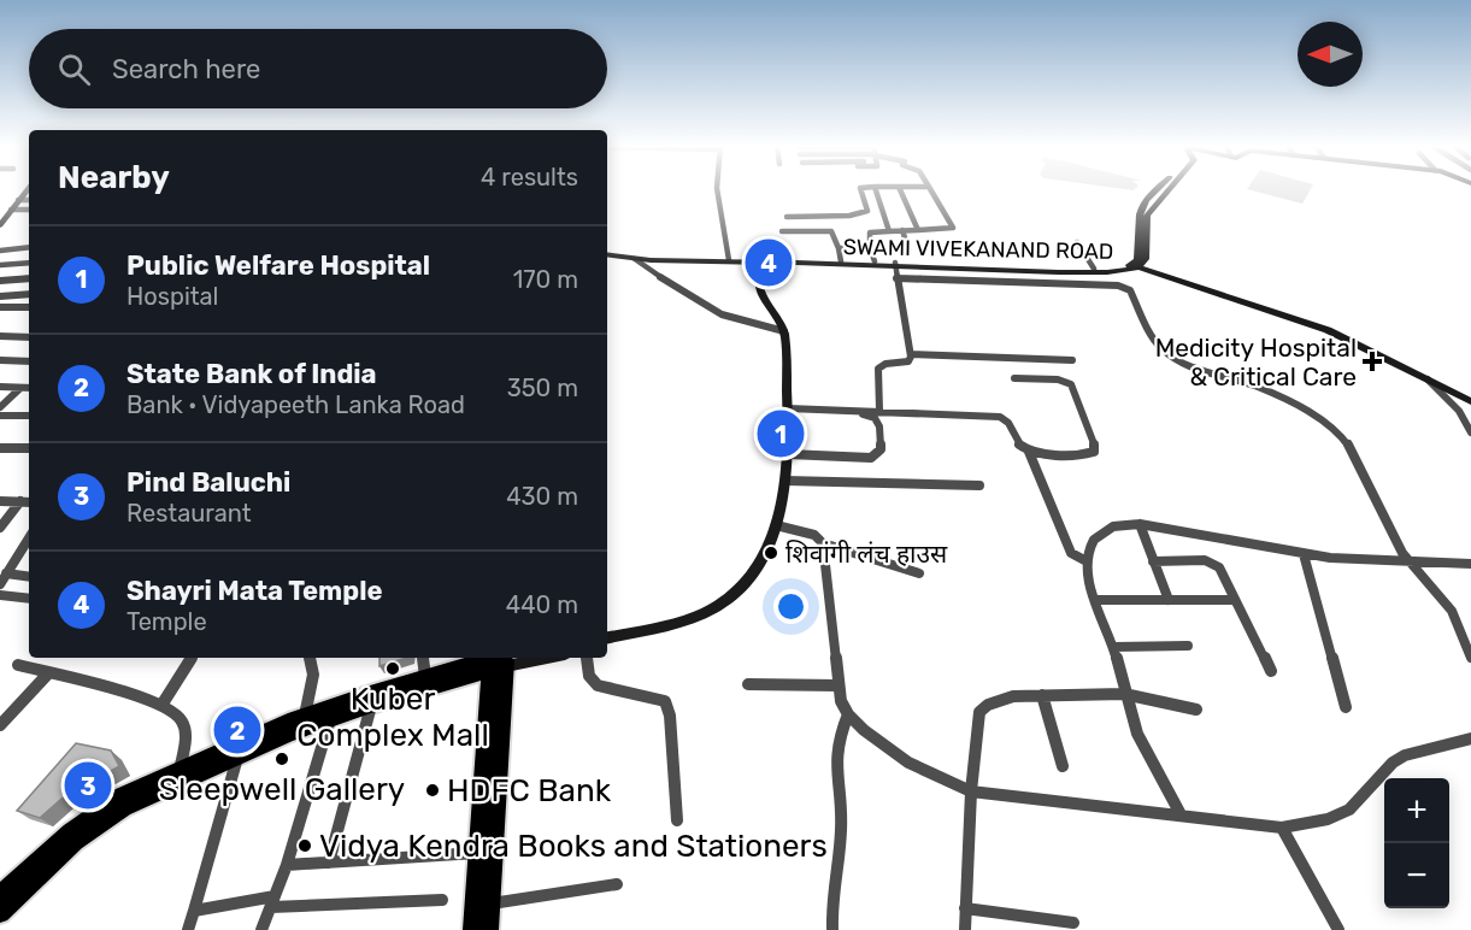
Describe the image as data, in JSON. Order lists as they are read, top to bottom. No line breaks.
{"streets":{"street":["SWAMI VIVEKANAND ROAD"]},"places":{"health":["Medicity Hospital & Critical Care"],"other":["शिवांगी लंच हाउस","Kuber Complex Mall","Sleepwell Gallery","HDFC Bank","Vidya Kendra Books and Stationers"]},"north":"left","page":{"search":"Search here","heading":["Nearby","4 results"],"list":[{"mark":"1","name":"Public Welfare Hospital","note":"Hospital","value":"170 m"},{"mark":"2","name":"State Bank of India","note":"Bank · Vidyapeeth Lanka Road","value":"350 m"},{"mark":"3","name":"Pind Baluchi","note":"Restaurant","value":"430 m"},{"mark":"4","name":"Shayri Mata Temple","note":"Temple","value":"440 m"}],"pins":["4","1","2","3"],"map_buttons":["+","−"]}}
